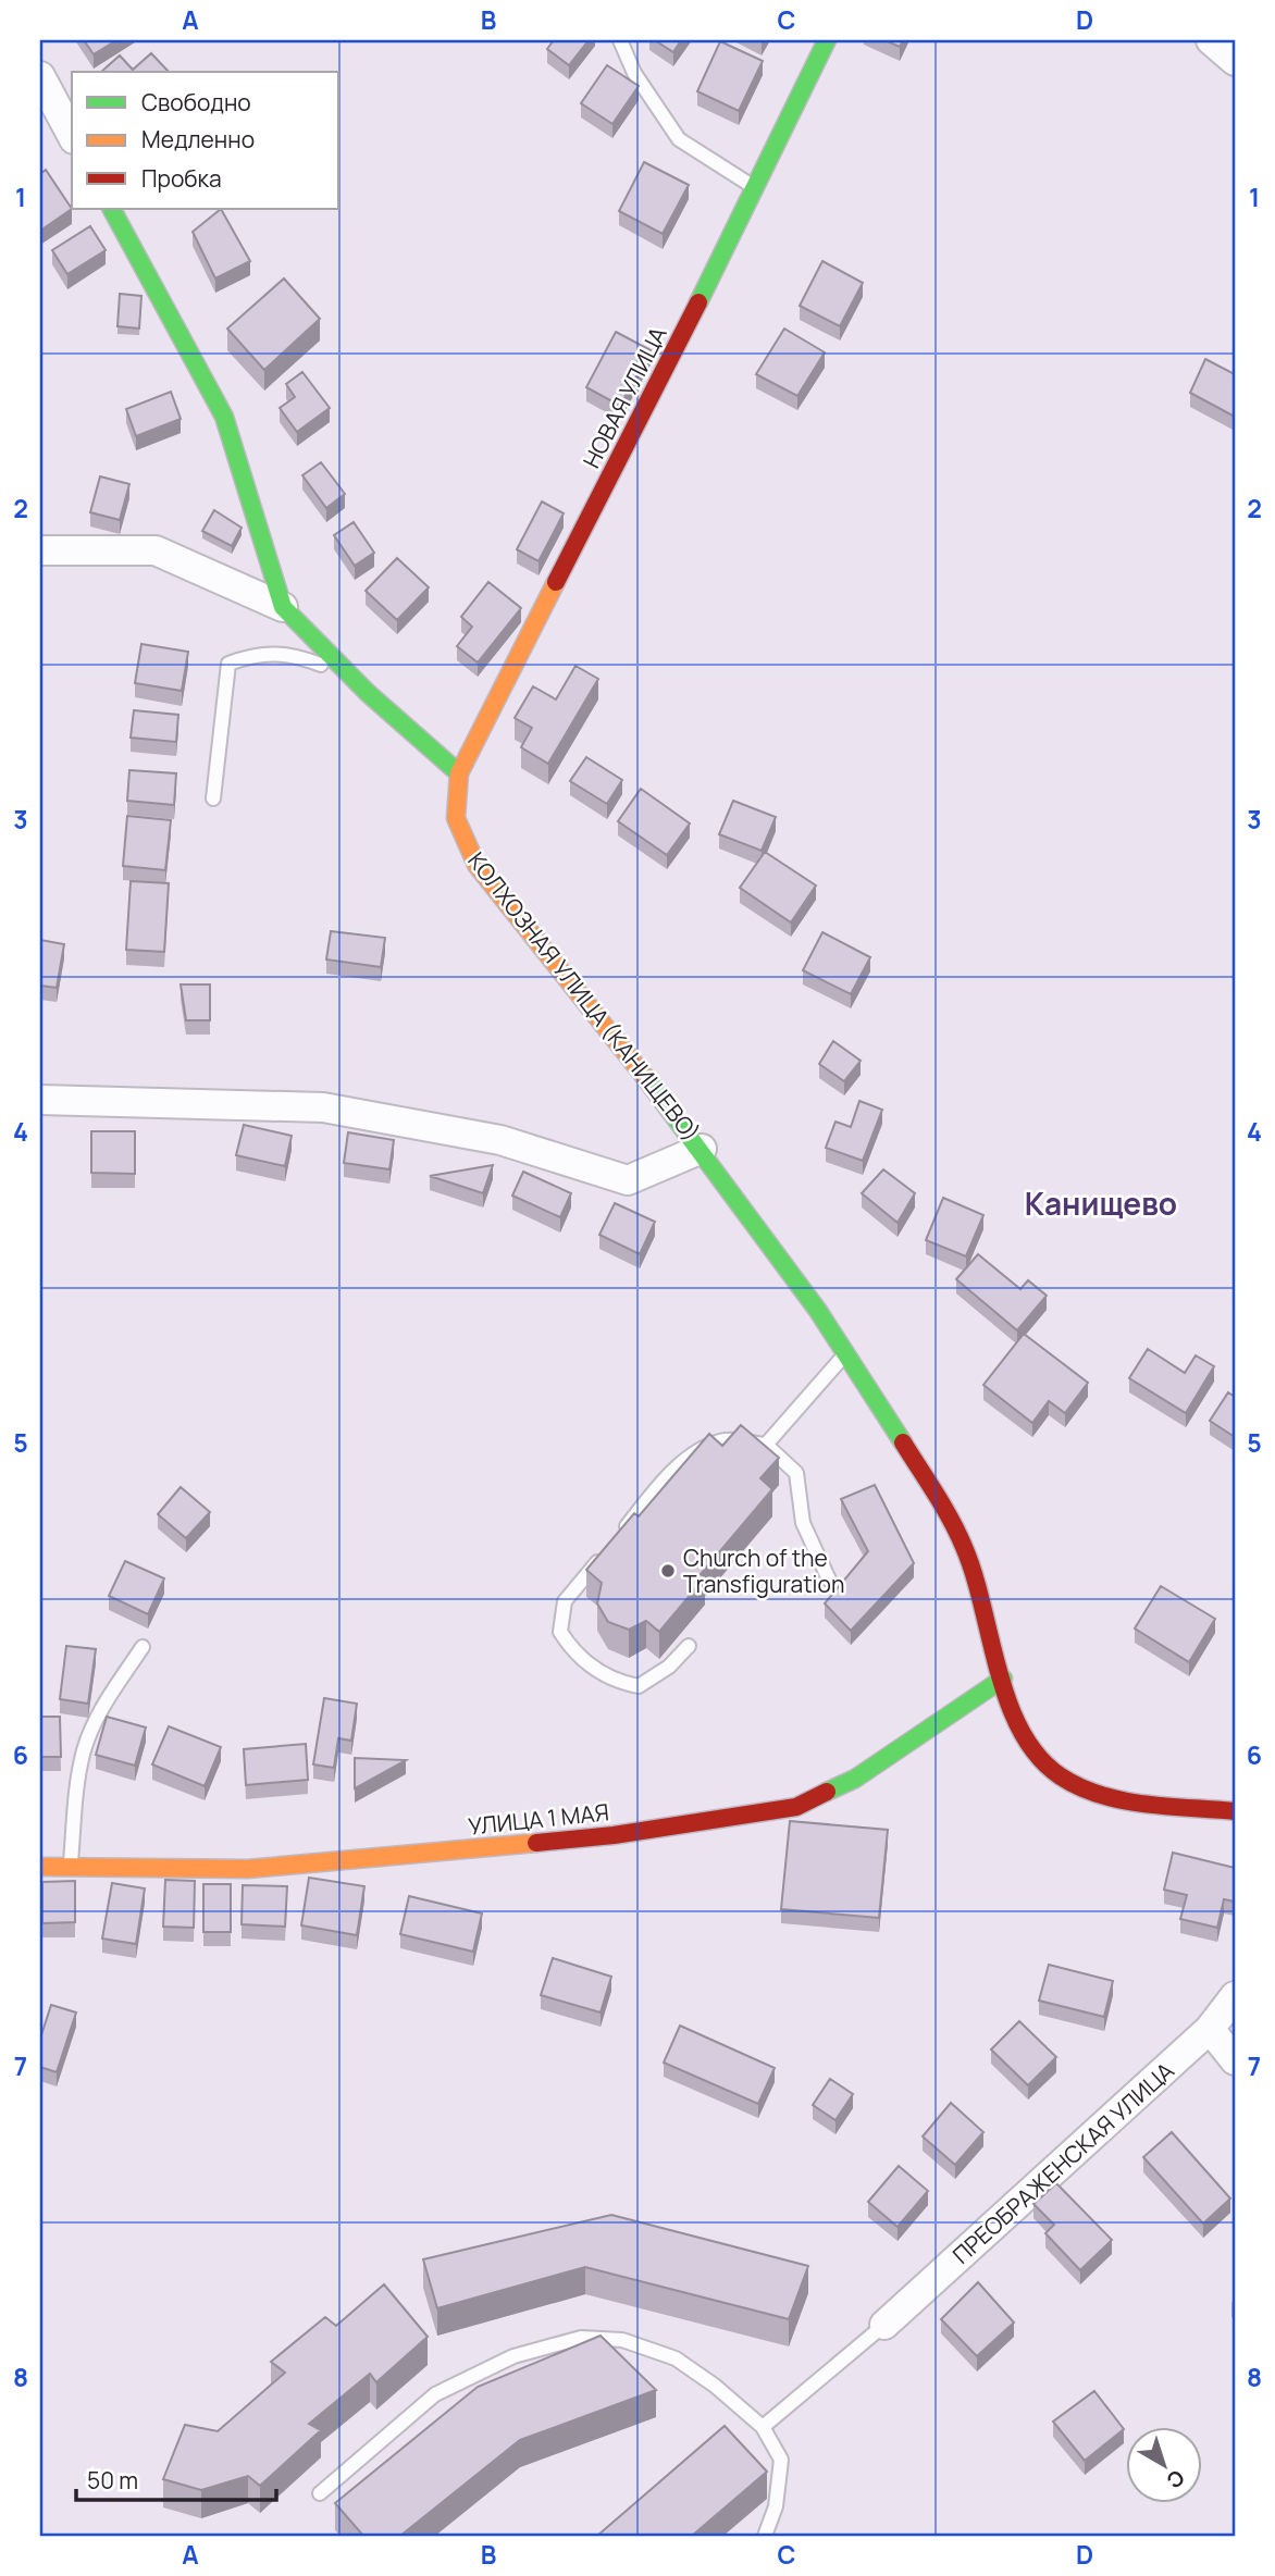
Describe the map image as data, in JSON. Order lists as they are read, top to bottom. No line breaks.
{"streets":{"street":["НОВАЯ УЛИЦА","КОЛХОЗНАЯ УЛИЦА (КАНИЩЕВО)","УЛИЦА 1 МАЯ","ПРЕОБРАЖЕНСКАЯ УЛИЦА"]},"crossings":[["НОВАЯ УЛИЦА","КОЛХОЗНАЯ УЛИЦА (КАНИЩЕВО)"],["КОЛХОЗНАЯ УЛИЦА (КАНИЩЕВО)","УЛИЦА 1 МАЯ"]],"districts":["Канищево"],"places":["Church of the Transfiguration"],"legend":["Свободно","Медленно","Пробка"],"scale_bar":"50 m","north":"bottom right","grid":{"columns":["A","B","C","D"],"rows":["1","2","3","4","5","6","7","8"]}}
